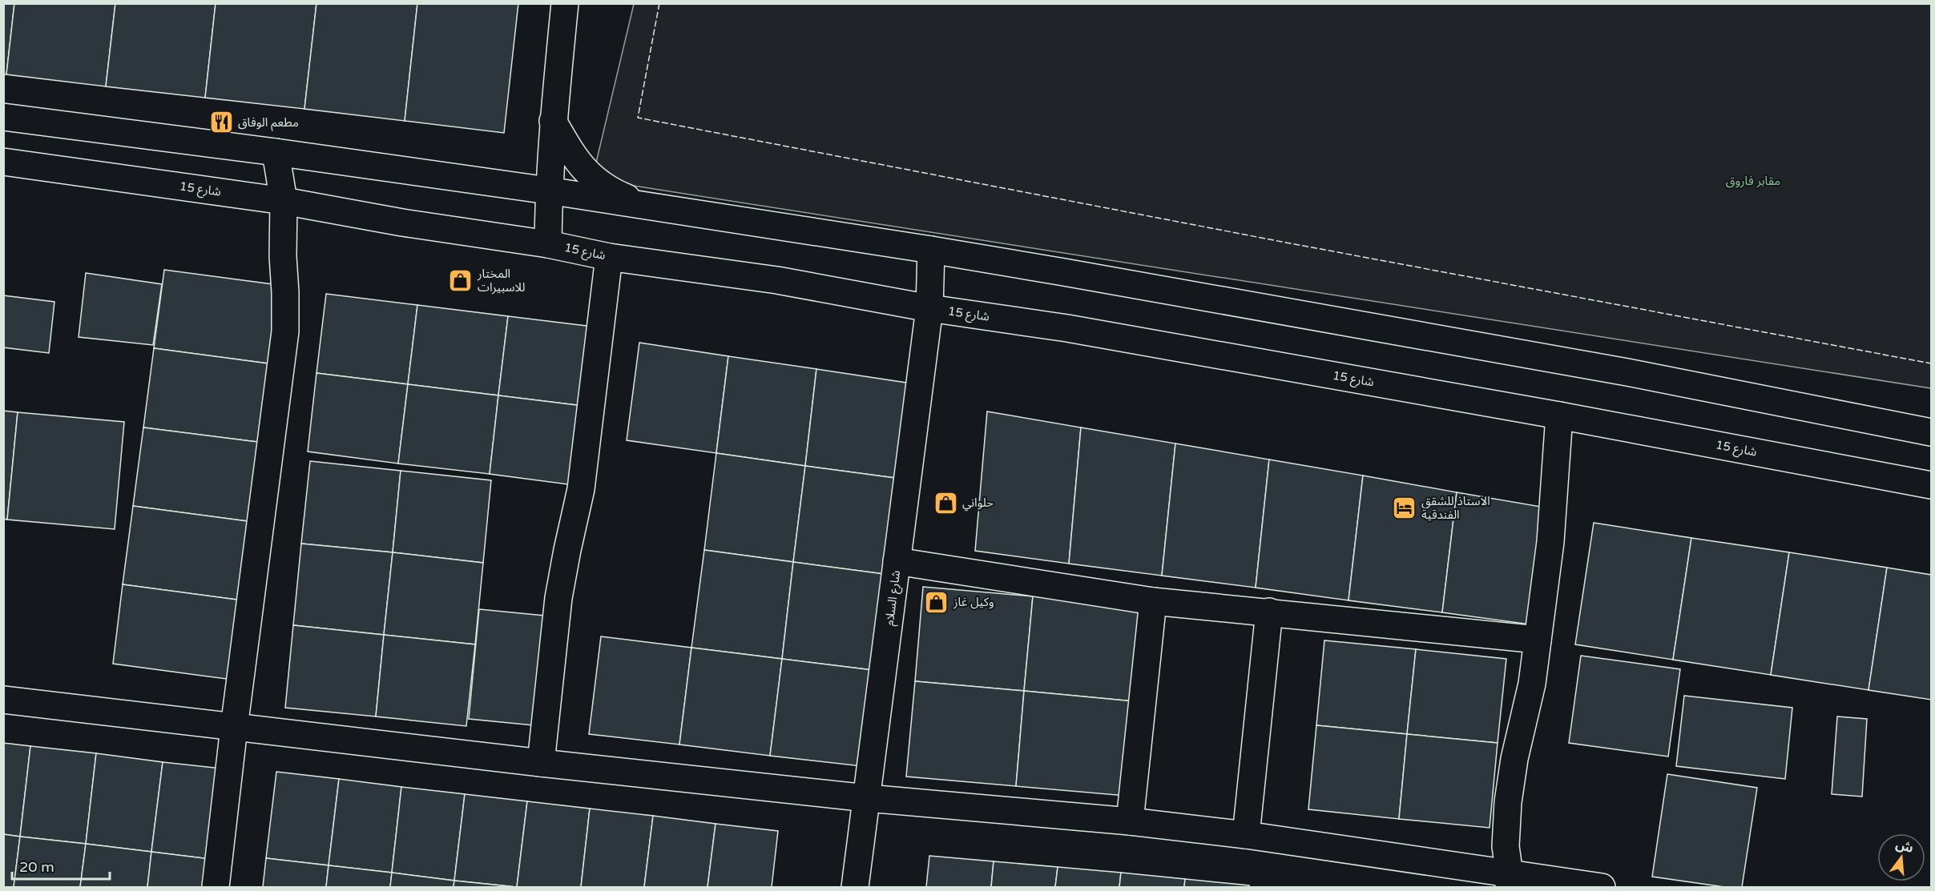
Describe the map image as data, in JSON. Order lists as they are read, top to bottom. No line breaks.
{"streets":{"street":["شارع 15","شارع السلام"]},"crossings":[["شارع 15","شارع السلام"]],"parks":["مقابر فاروق"],"places":{"restaurant":["مطعم الوفاق"],"shop":["المختار للاسبيرات","حلواني","وكيل غاز"],"hotel":["الاستاذ للشقق الفندقية"]},"scale_bar":"20 m","north":"top"}
